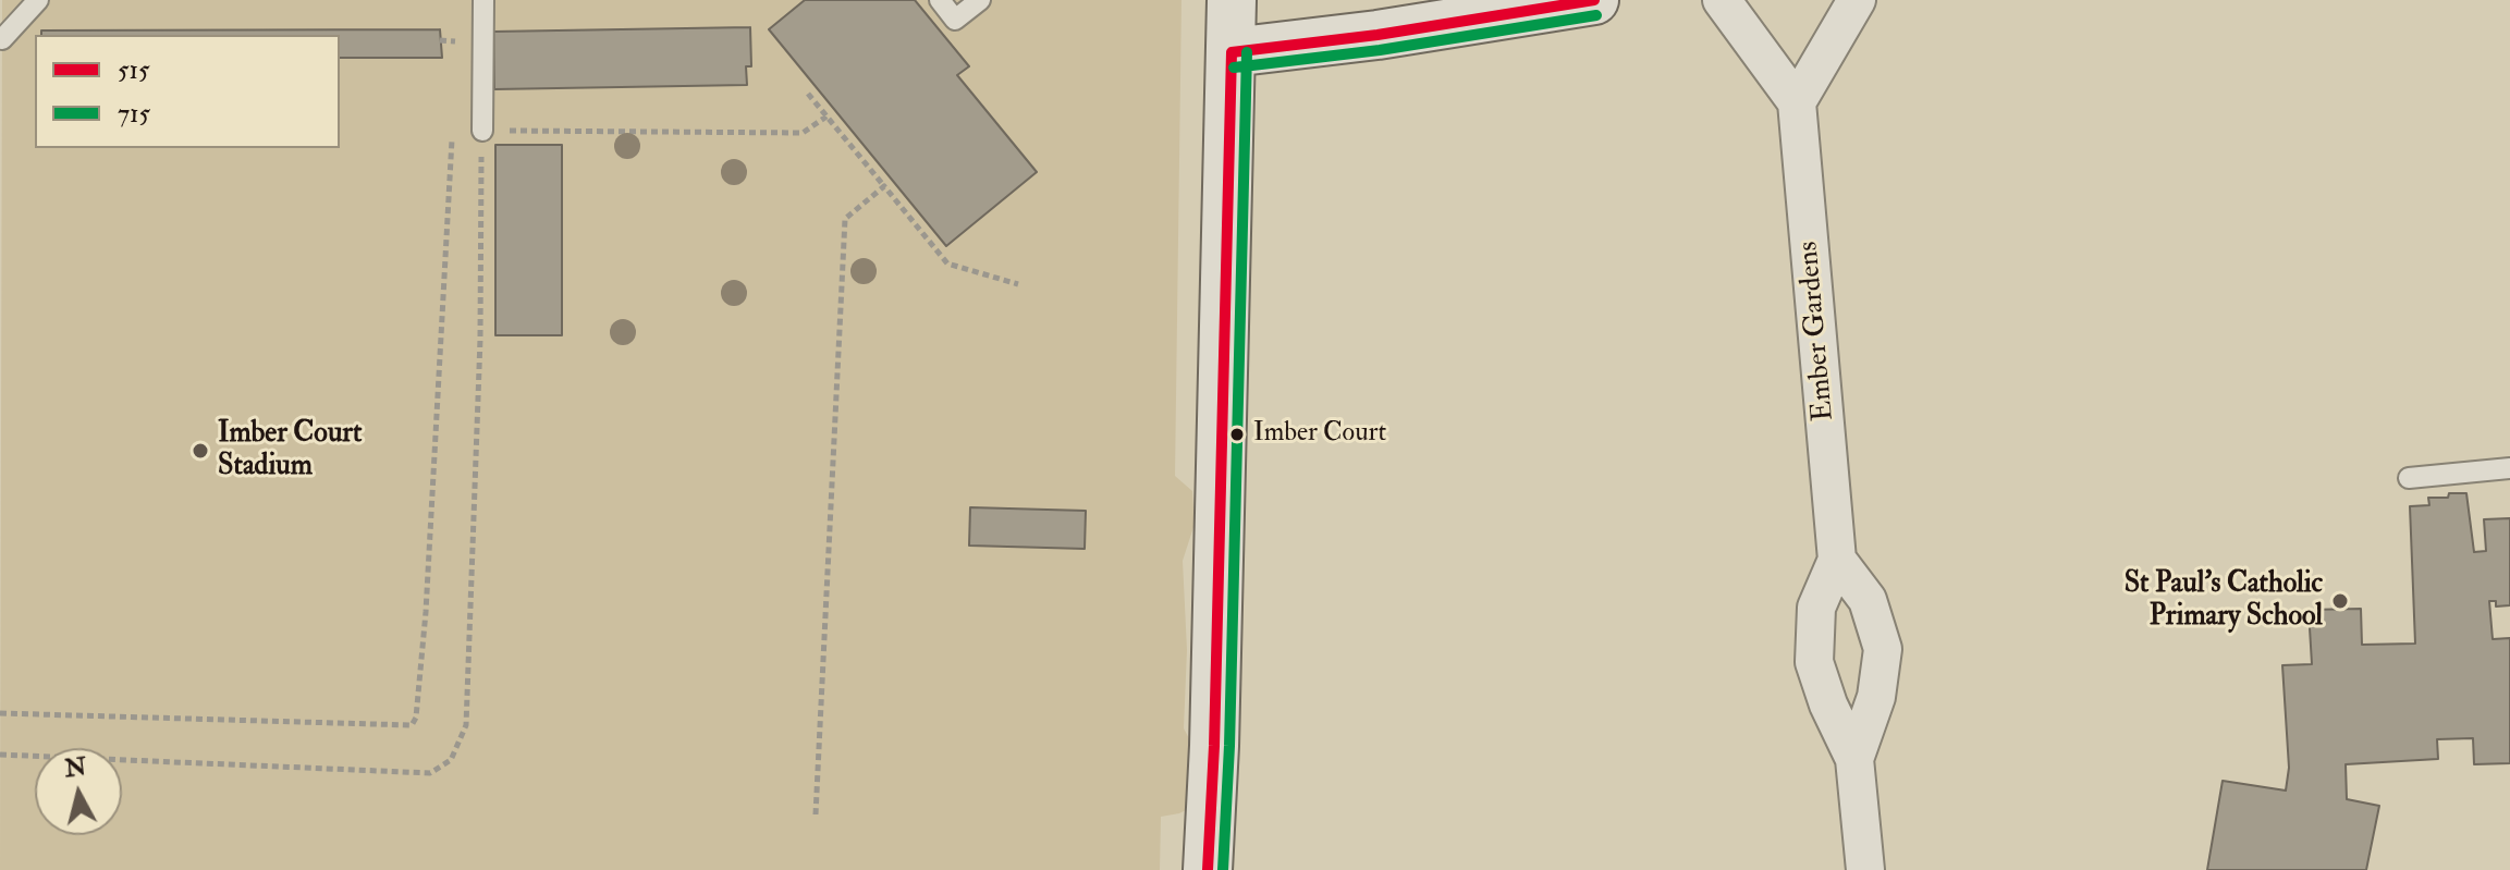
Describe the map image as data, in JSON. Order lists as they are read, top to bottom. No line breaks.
{"streets":{"street":["Ember Gardens"]},"places":["Imber Court","Imber Court Stadium","St Paul's Catholic Primary School"],"lines":["transit line 515","transit line 715"],"legend":["515","715"],"north":"top"}
